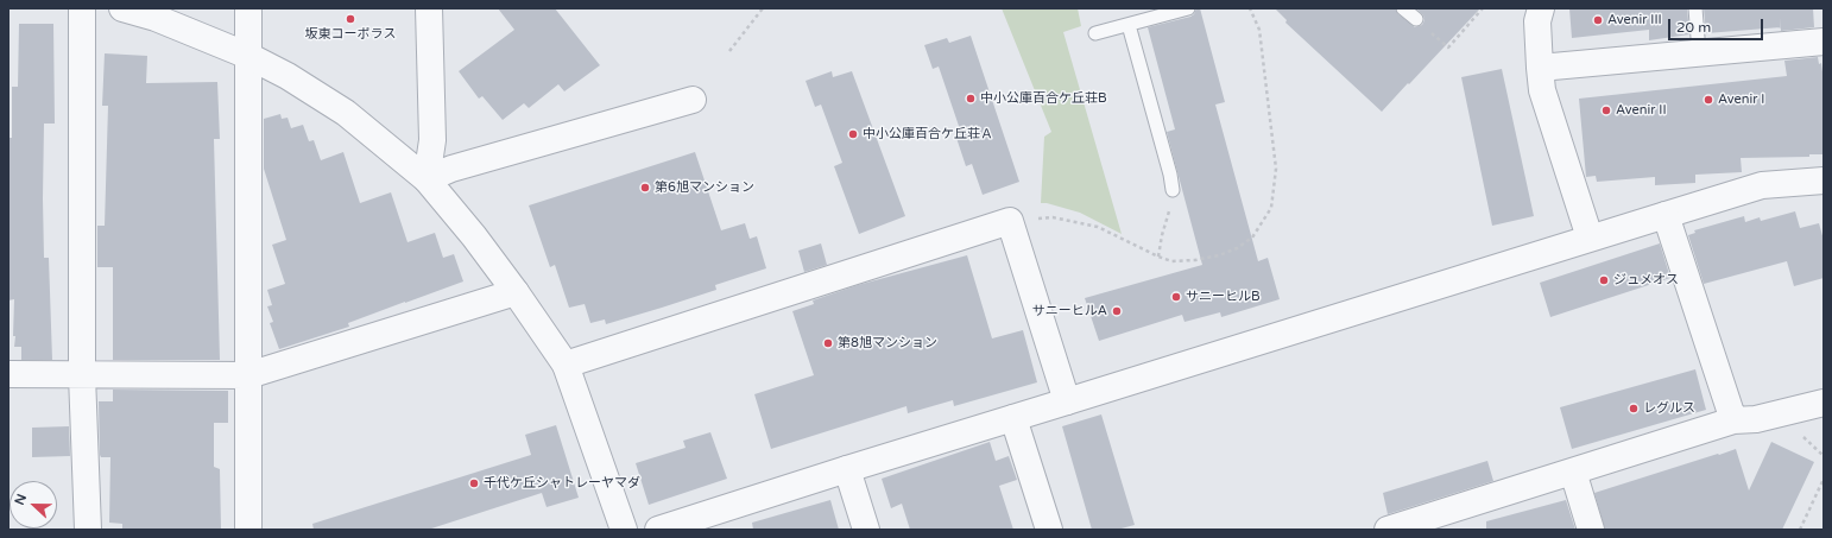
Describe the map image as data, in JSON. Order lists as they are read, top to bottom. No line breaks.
{"places":["坂東コーポラス","Avenir III","中小公庫百合ケ丘荘B","Avenir I","Avenir II","中小公庫百合ケ丘荘Ａ","第6旭マンション","ジュメオス","サニーヒルB","サニーヒルA","第8旭マンション","レグルス","千代ケ丘シャトレーヤマダ"],"scale_bar":"20 m","north":"left"}
